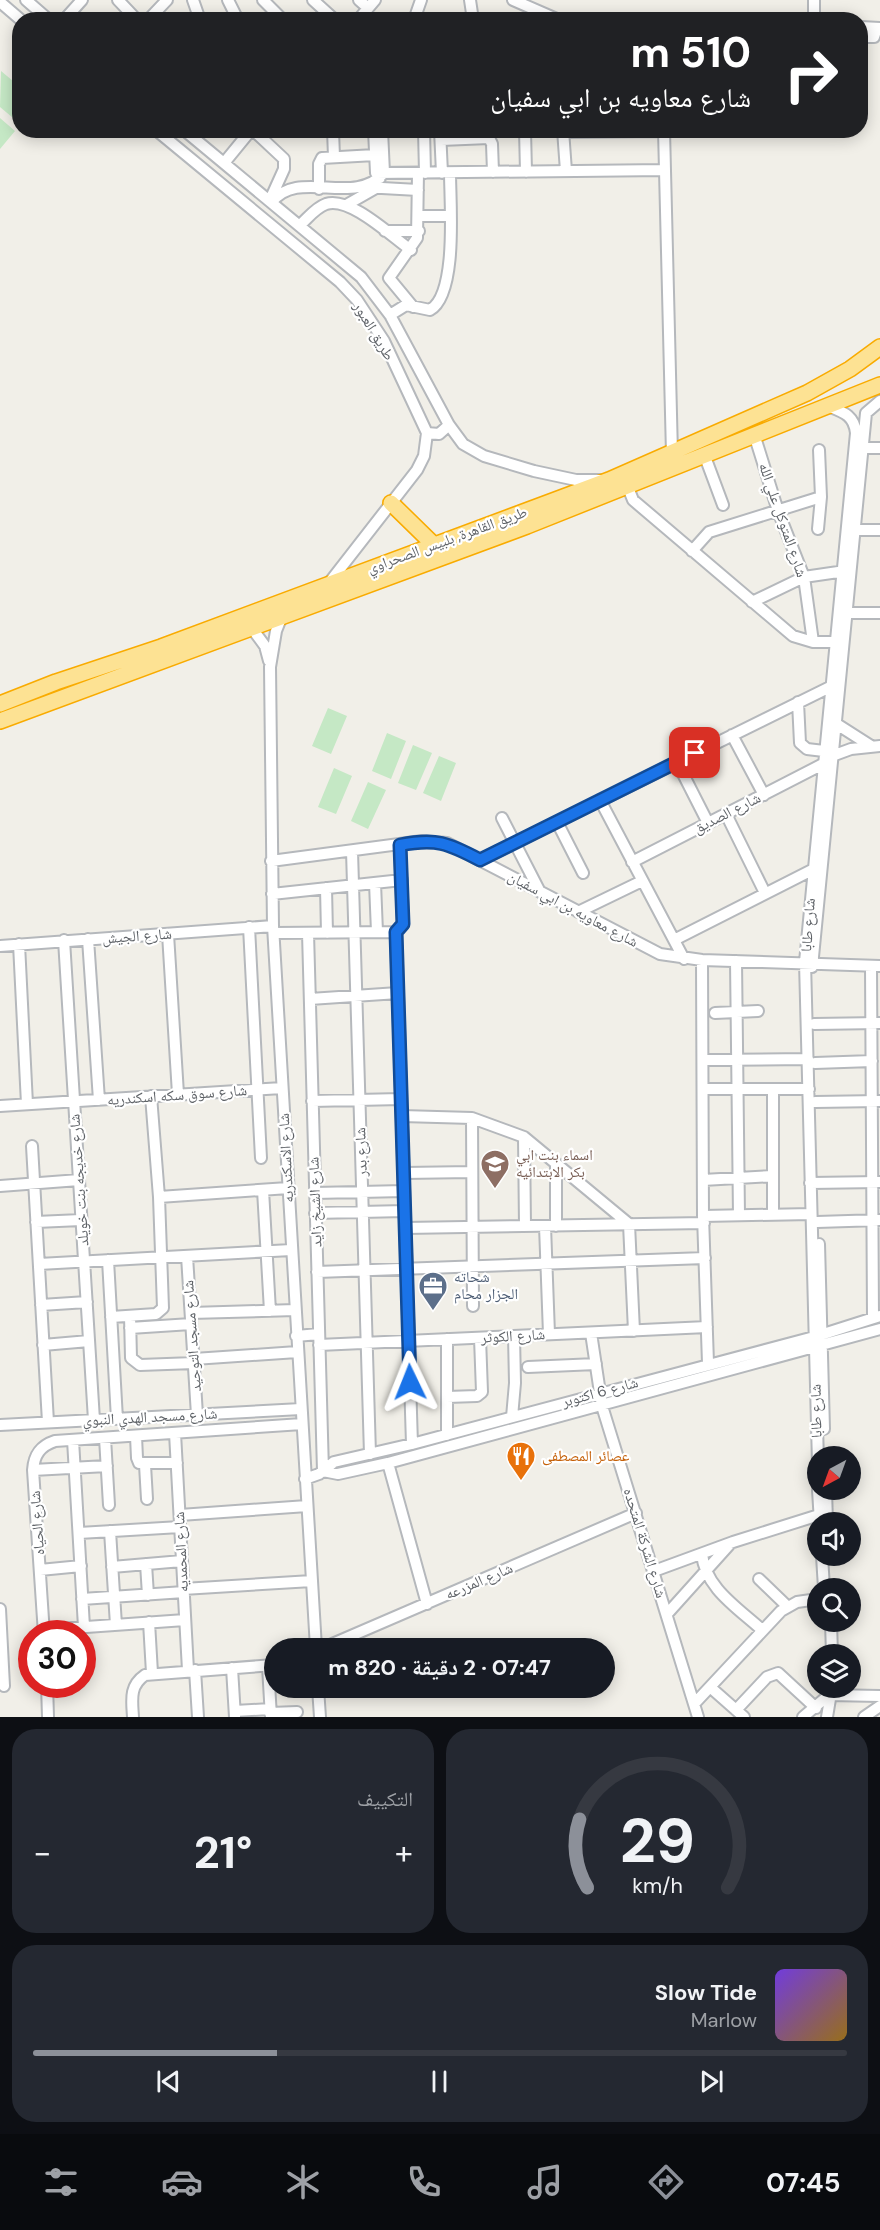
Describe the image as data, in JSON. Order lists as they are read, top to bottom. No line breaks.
{"streets":{"highway":["طريق القاهرة, بلبيس الصحراوي"],"street":["طريق العبور","شارع المتوكل علي الله","شارع الصديق","شارع معاويه بن ابي سفيان","شارع طابا","شارع الجيش","شارع سوق سكه اسكندريه","شارع بدر","شارع الاسكندريه","شارع خديجه بنت خويلد","شارع الشيخ زايد","شارع مسجد التوحيد","شارع الكوثر","شارع 6 اكتوبر","شارع مسجد الهدي النبوي","شارع الحياه","شارع الشركة المتحده","شارع المحمديه","شارع المزرعه"]},"crossings":[["طريق العبور","طريق القاهرة, بلبيس الصحراوي"],["شارع المتوكل علي الله","طريق القاهرة, بلبيس الصحراوي"],["طريق القاهرة, بلبيس الصحراوي","شارع الاسكندريه"],["شارع الصديق","شارع طابا"],["شارع معاويه بن ابي سفيان","شارع طابا"],["شارع معاويه بن ابي سفيان","شارع بدر"],["شارع معاويه بن ابي سفيان","شارع الاسكندريه"],["شارع طابا","شارع 6 اكتوبر"],["شارع الجيش","شارع بدر"],["شارع الجيش","شارع الاسكندريه"],["شارع الجيش","شارع خديجه بنت خويلد"],["شارع الجيش","شارع الشيخ زايد"],["شارع سوق سكه اسكندريه","شارع الاسكندريه"],["شارع سوق سكه اسكندريه","شارع خديجه بنت خويلد"],["شارع بدر","شارع الكوثر"],["شارع بدر","شارع 6 اكتوبر"],["شارع الاسكندريه","شارع الكوثر"],["شارع الاسكندريه","شارع 6 اكتوبر"],["شارع الاسكندريه","شارع مسجد الهدي النبوي"],["شارع خديجه بنت خويلد","شارع مسجد الهدي النبوي"],["شارع الشيخ زايد","شارع الكوثر"],["شارع الشيخ زايد","شارع 6 اكتوبر"],["شارع مسجد التوحيد","شارع مسجد الهدي النبوي"],["شارع الكوثر","شارع الشركة المتحده"],["شارع 6 اكتوبر","شارع الشركة المتحده"],["شارع مسجد الهدي النبوي","شارع الحياه"],["شارع مسجد الهدي النبوي","شارع المحمديه"],["شارع الشركة المتحده","شارع المزرعه"]],"places":{"school or university":["اسماء بنت ابي بكر الابتدائيه"],"office":["شحاته الجزار محام"],"restaurant":["عصائر المصطفى"]},"north":"bottom left","page":{"turn":["510 m","شارع معاويه بن ابي سفيان"],"limit":"30","trip":"07:47 · 2 دقيقة · 820 m","tile":"التكييف","heat":["−","21°","+"],"song":["Slow Tide","Marlow"],"tabs":"07:45","gauge":["29","km/h"]}}
